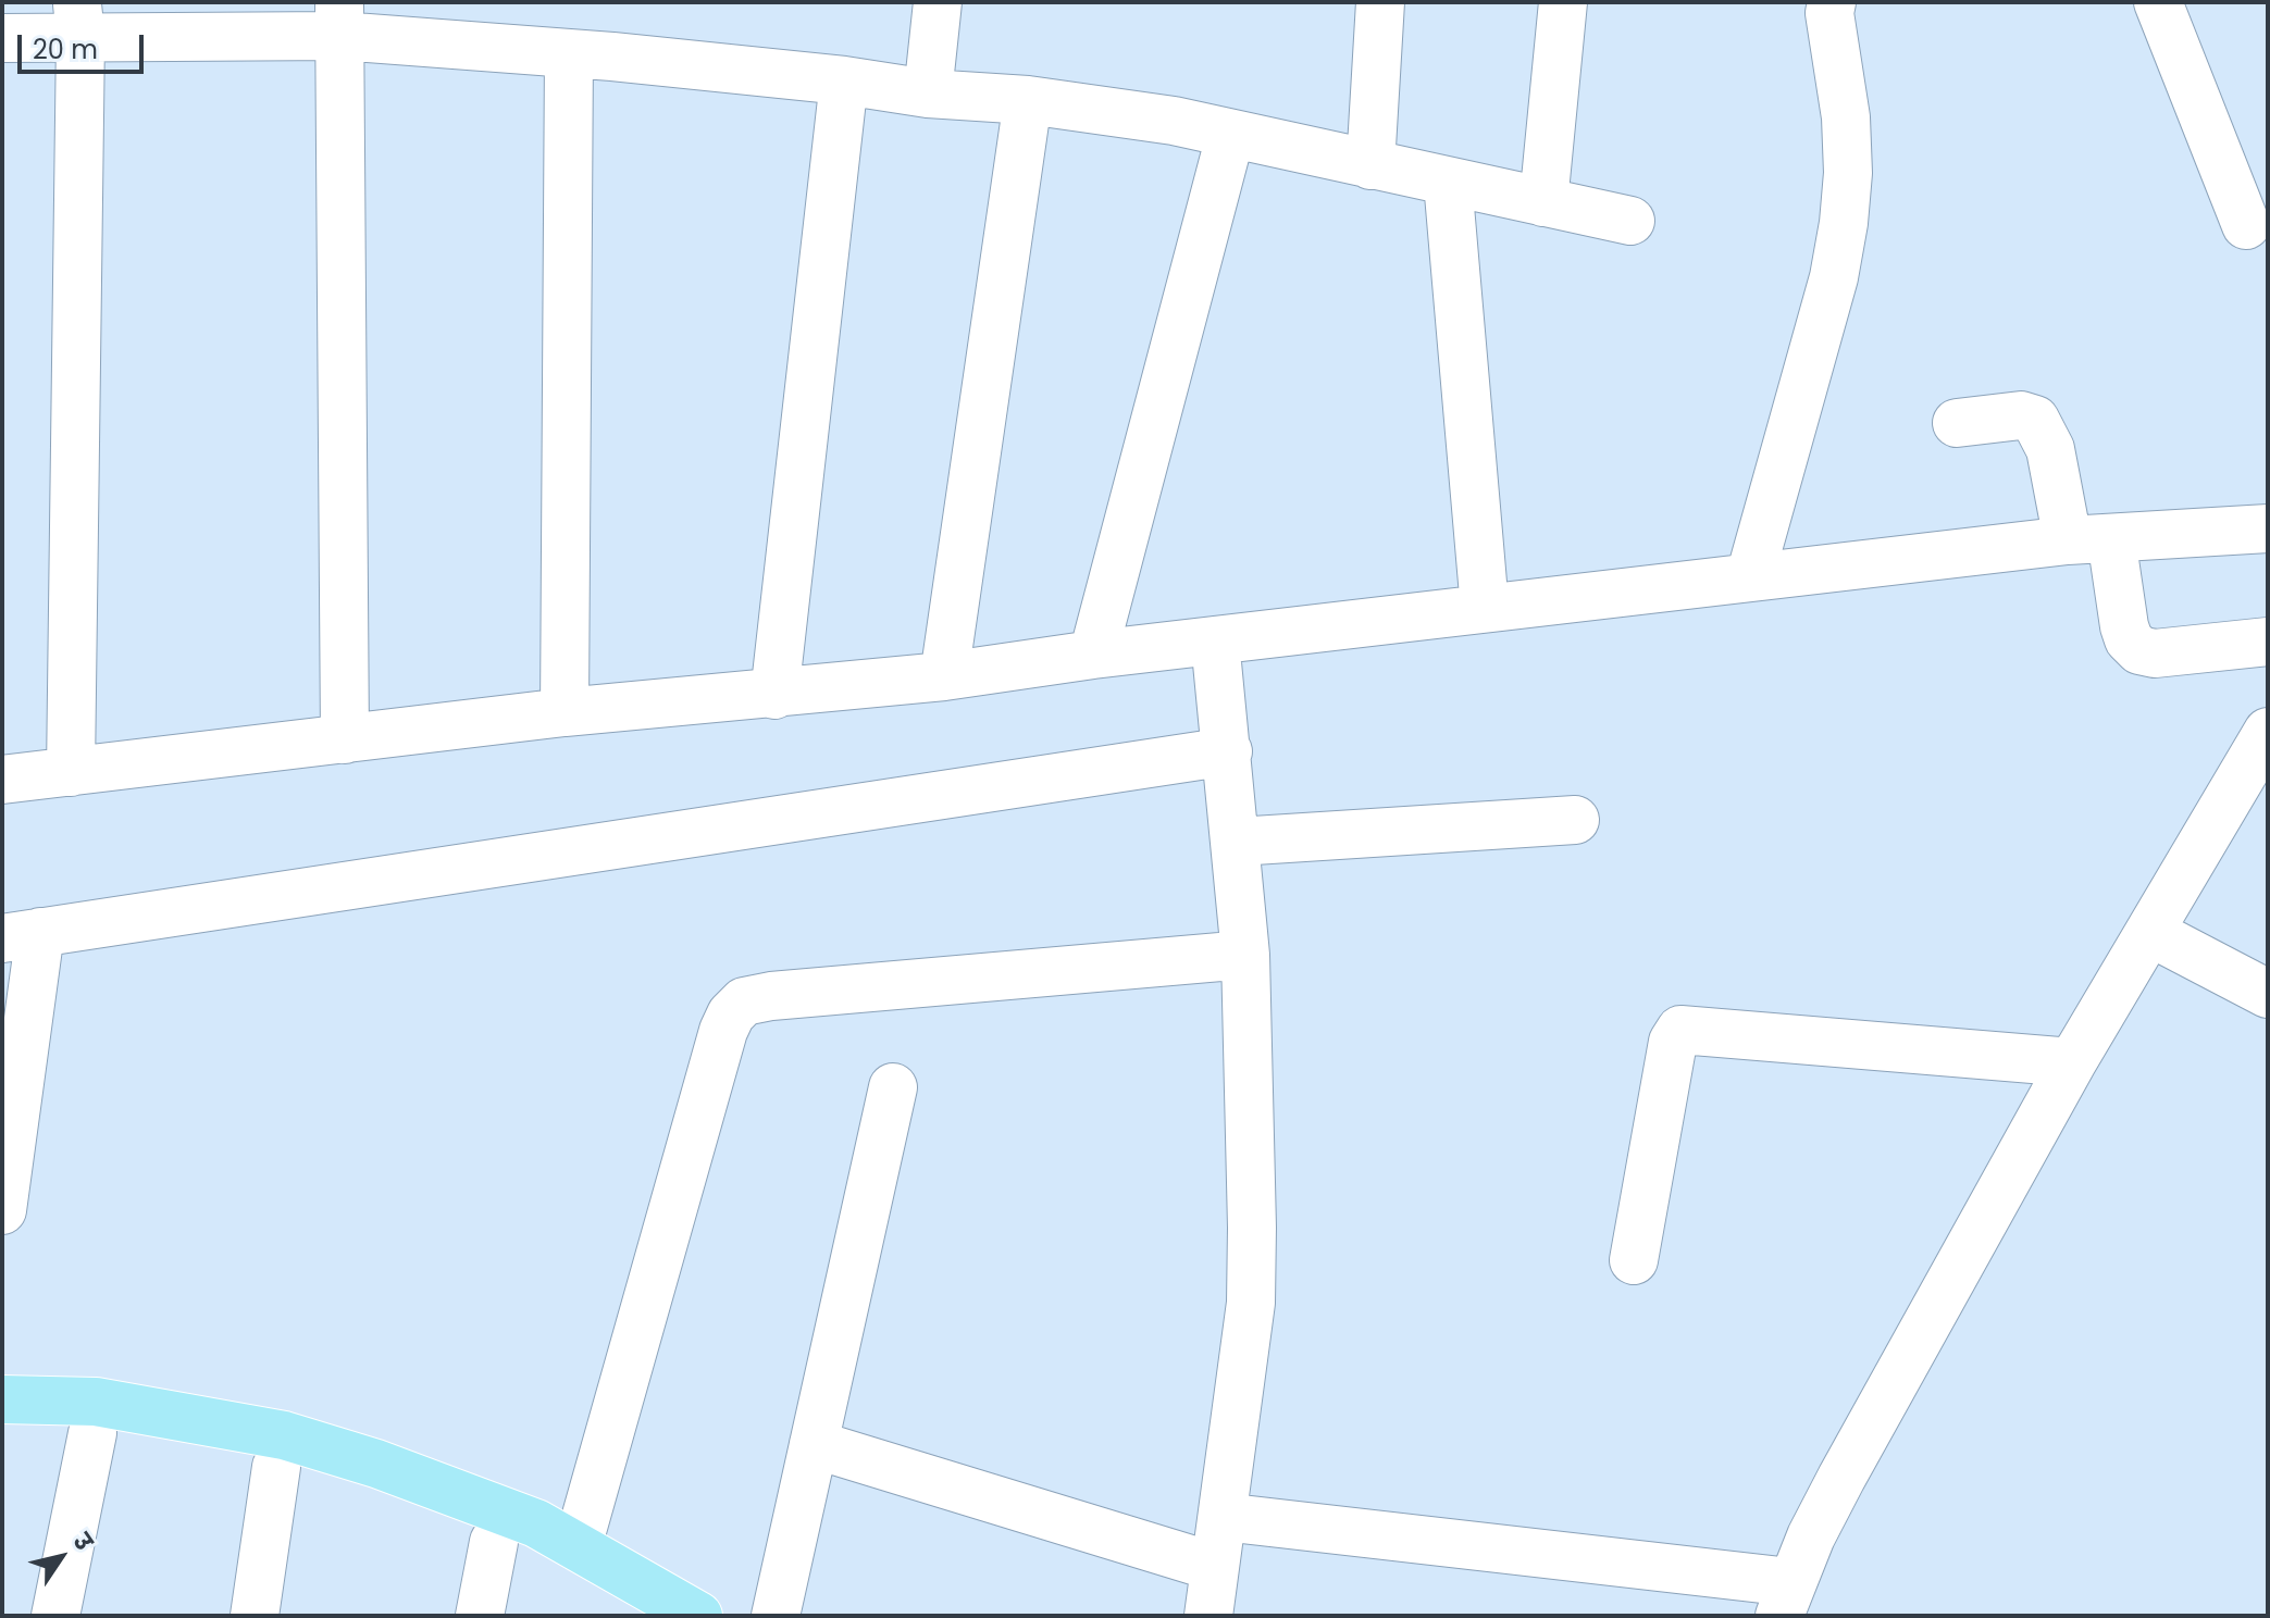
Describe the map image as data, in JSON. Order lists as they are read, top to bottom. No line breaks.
{"scale_bar":"20 m","north":"top right"}
